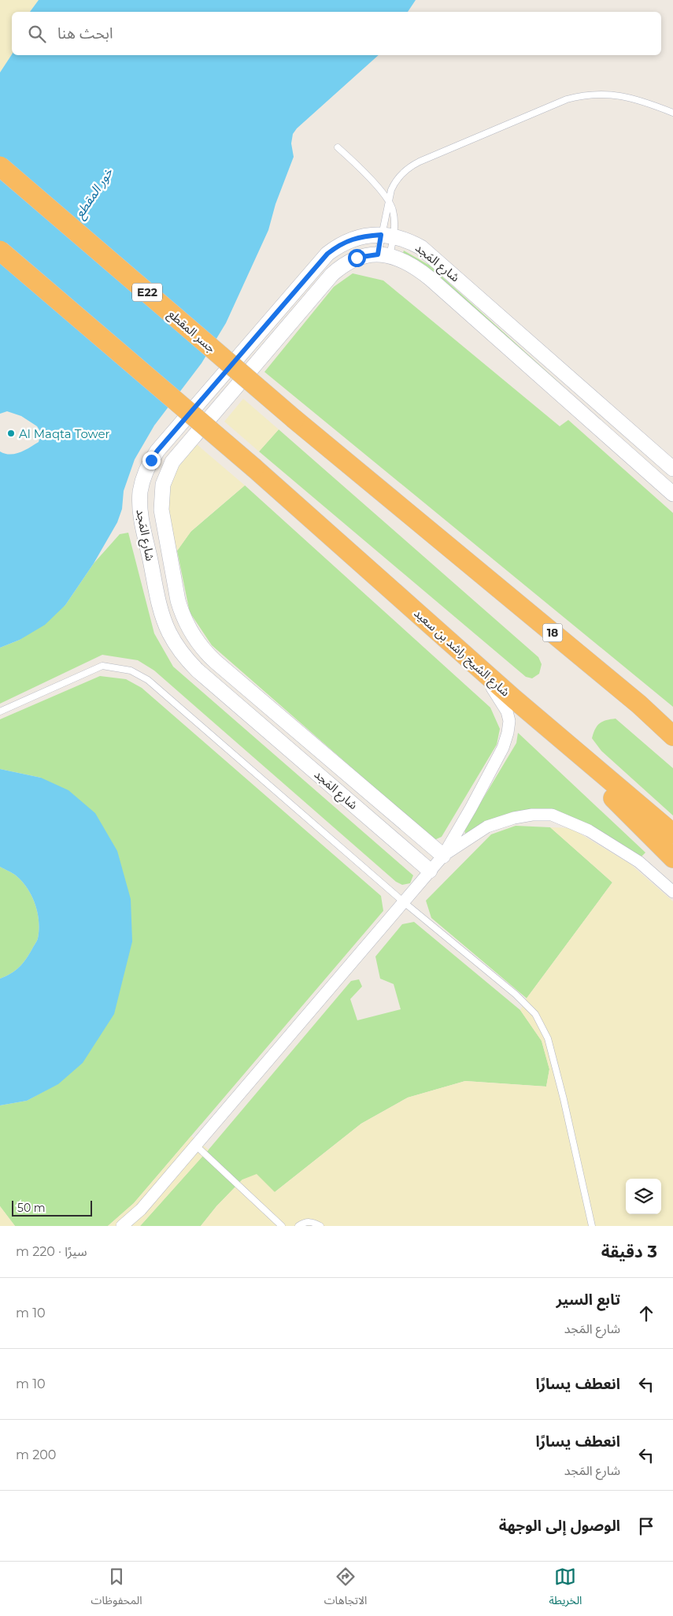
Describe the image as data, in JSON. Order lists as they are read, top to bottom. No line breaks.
{"streets":{"highway":["E22","جسر المقطع","18","شارع الشيخ راشد بن سعيد"],"street":["شارع المَجد"]},"crossings":[["جسر المقطع","18"]],"water":["خور المقطع"],"places":["Al Maqta Tower"],"scale_bar":"50 m","page":{"search":"ابحث هنا","scale":"50 m","heading":["3 دقيقة","سيرًا · 220 m"],"list":[["تابع السير","شارع المَجد","10 m"],["انعطف يسارًا","10 m"],["انعطف يسارًا","شارع المَجد","200 m"],"الوصول إلى الوجهة"],"nav":["الخريطة","الاتجاهات","المحفوظات"]}}
